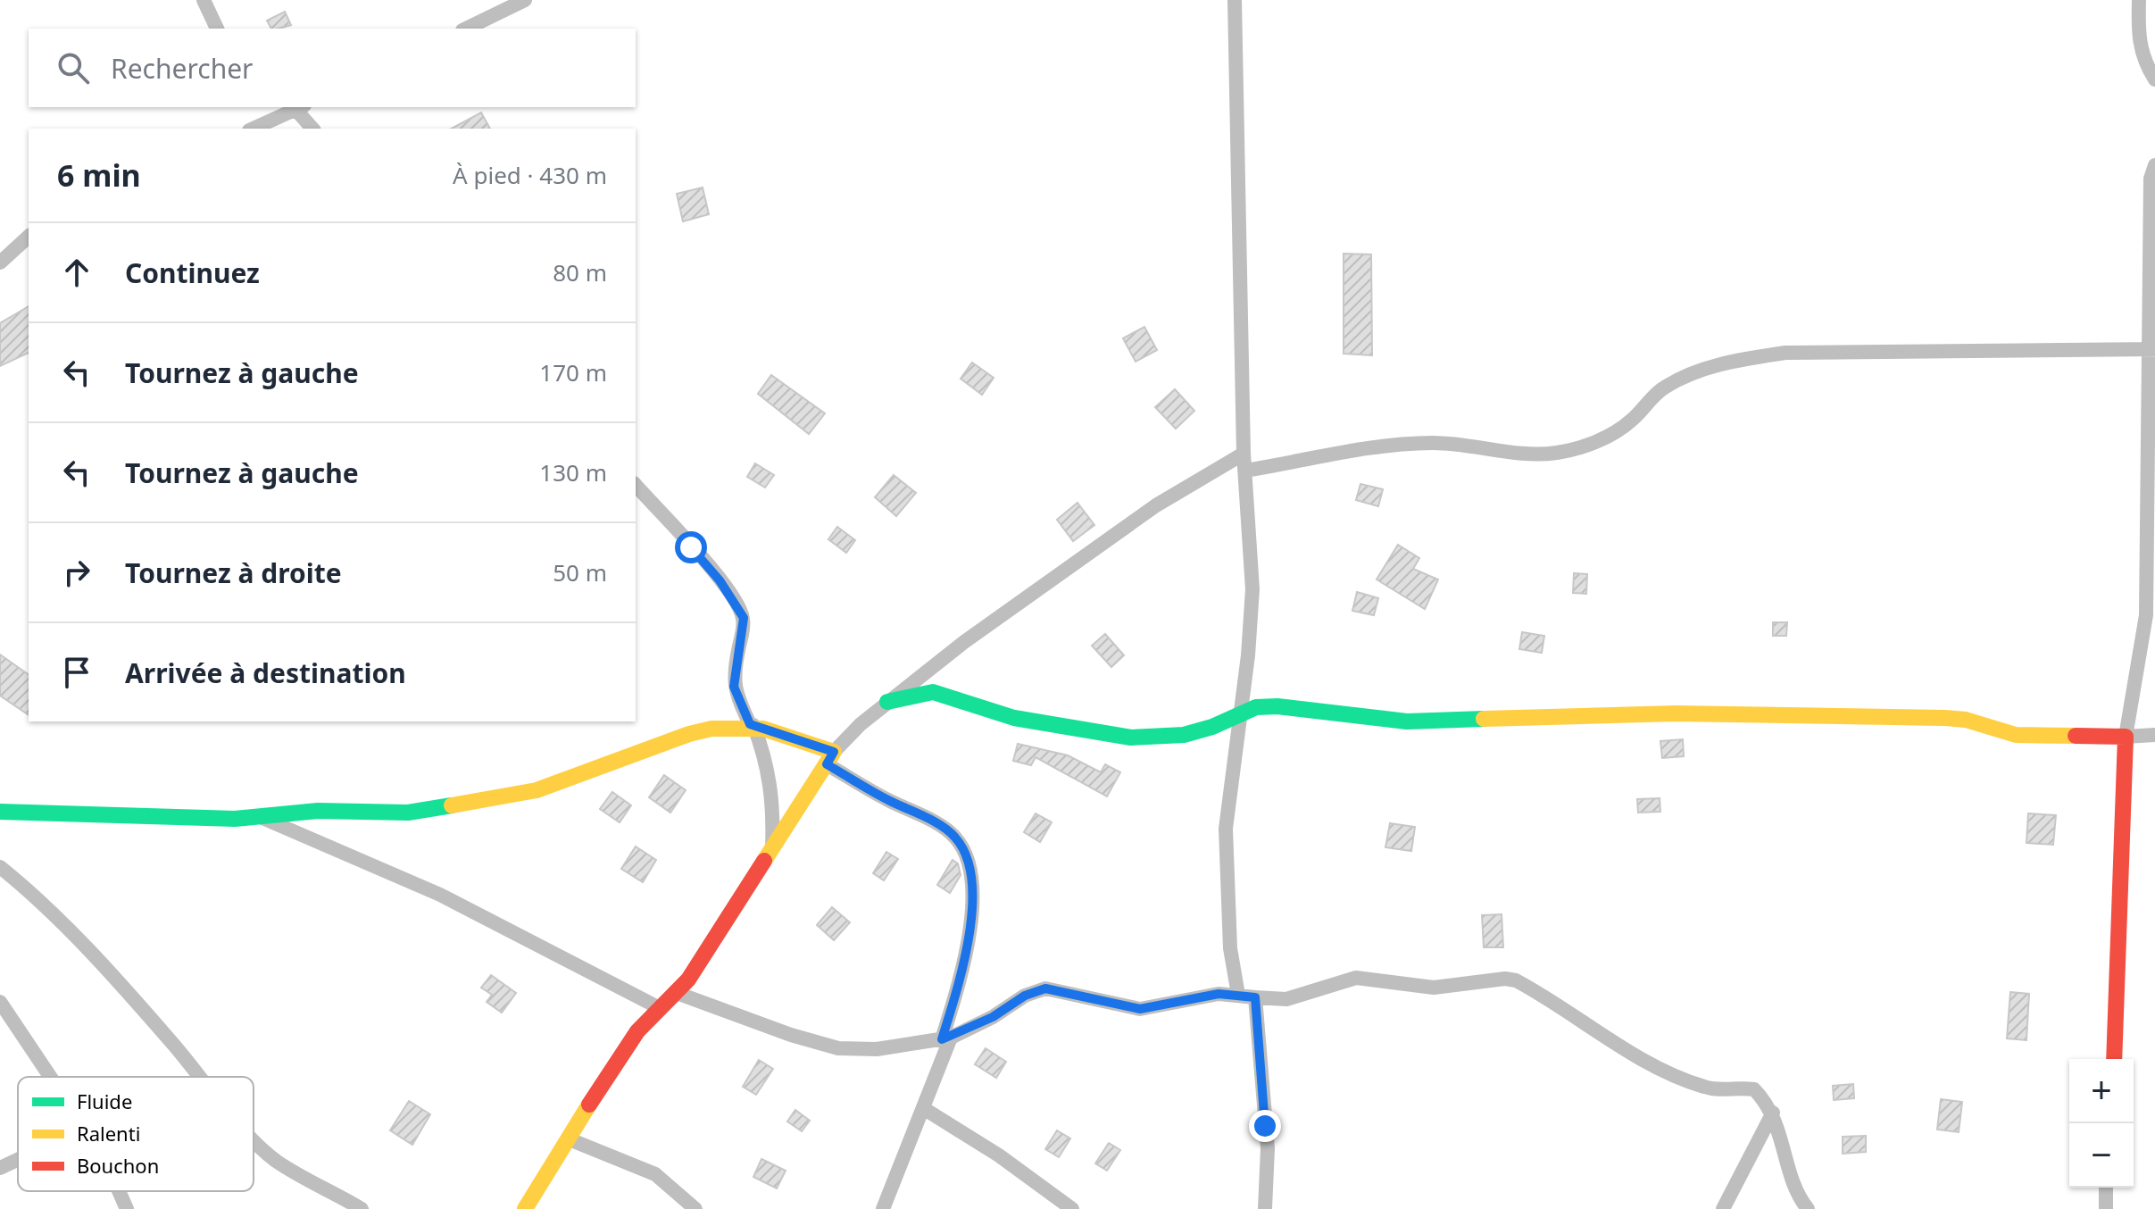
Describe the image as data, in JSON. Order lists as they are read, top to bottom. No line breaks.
{"legend":["Fluide","Ralenti","Bouchon"],"page":{"search":"Rechercher","heading":["6 min","À pied · 430 m"],"list":[["Continuez","80 m"],["Tournez à gauche","170 m"],["Tournez à gauche","130 m"],["Tournez à droite","50 m"],"Arrivée à destination"],"map_buttons":["+","−"]}}
